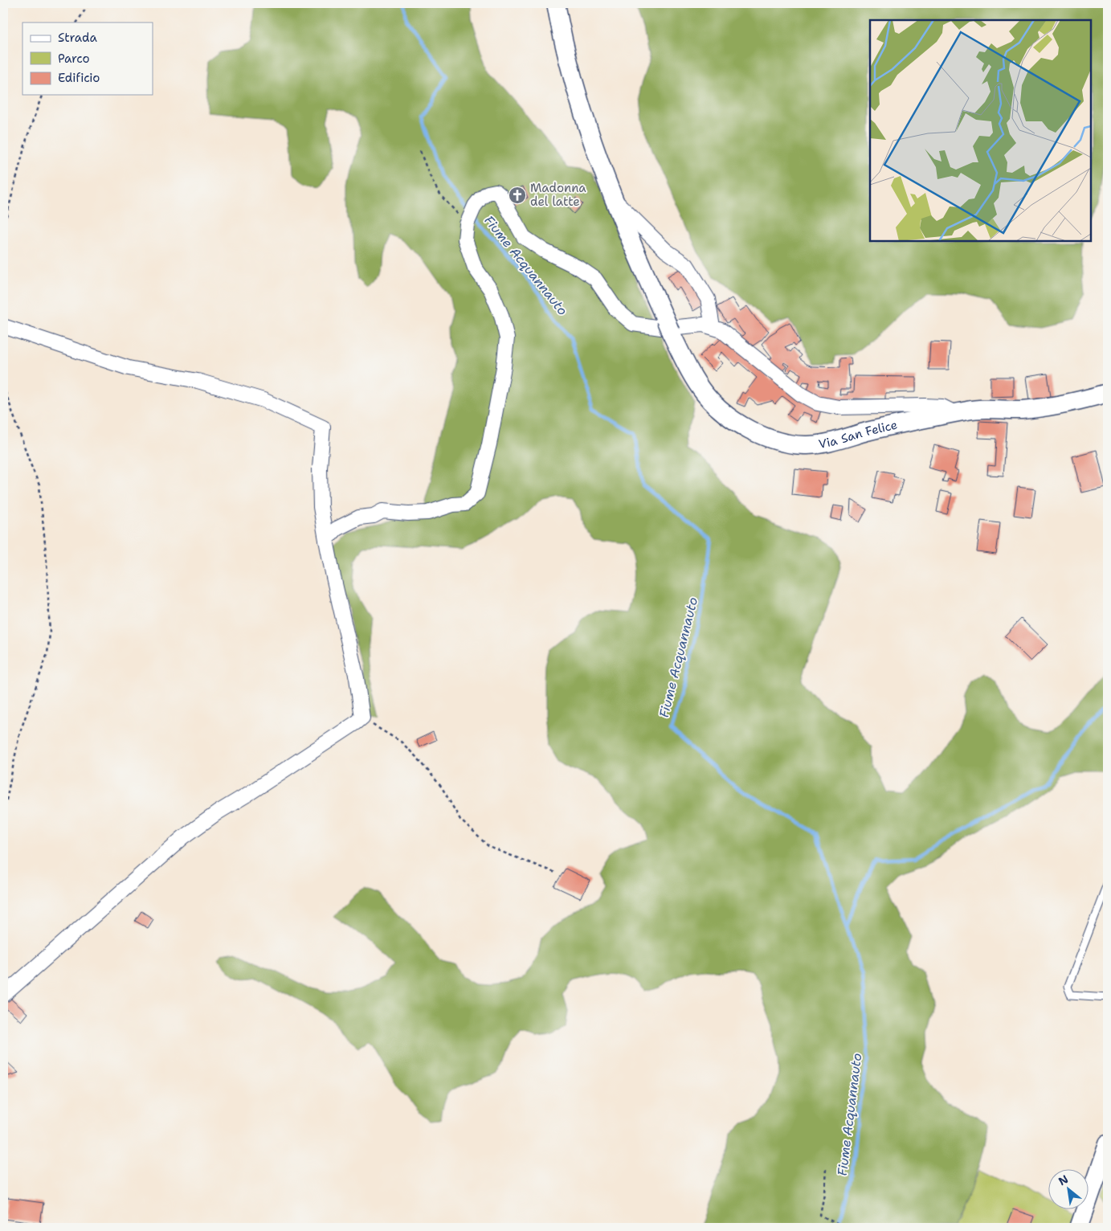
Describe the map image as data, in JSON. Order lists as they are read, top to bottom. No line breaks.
{"streets":{"street":["Via San Felice"]},"water":["Fiume Acquannauto"],"places":{"church":["Madonna del latte"]},"legend":["Strada","Parco","Edificio"],"north":"top left"}
